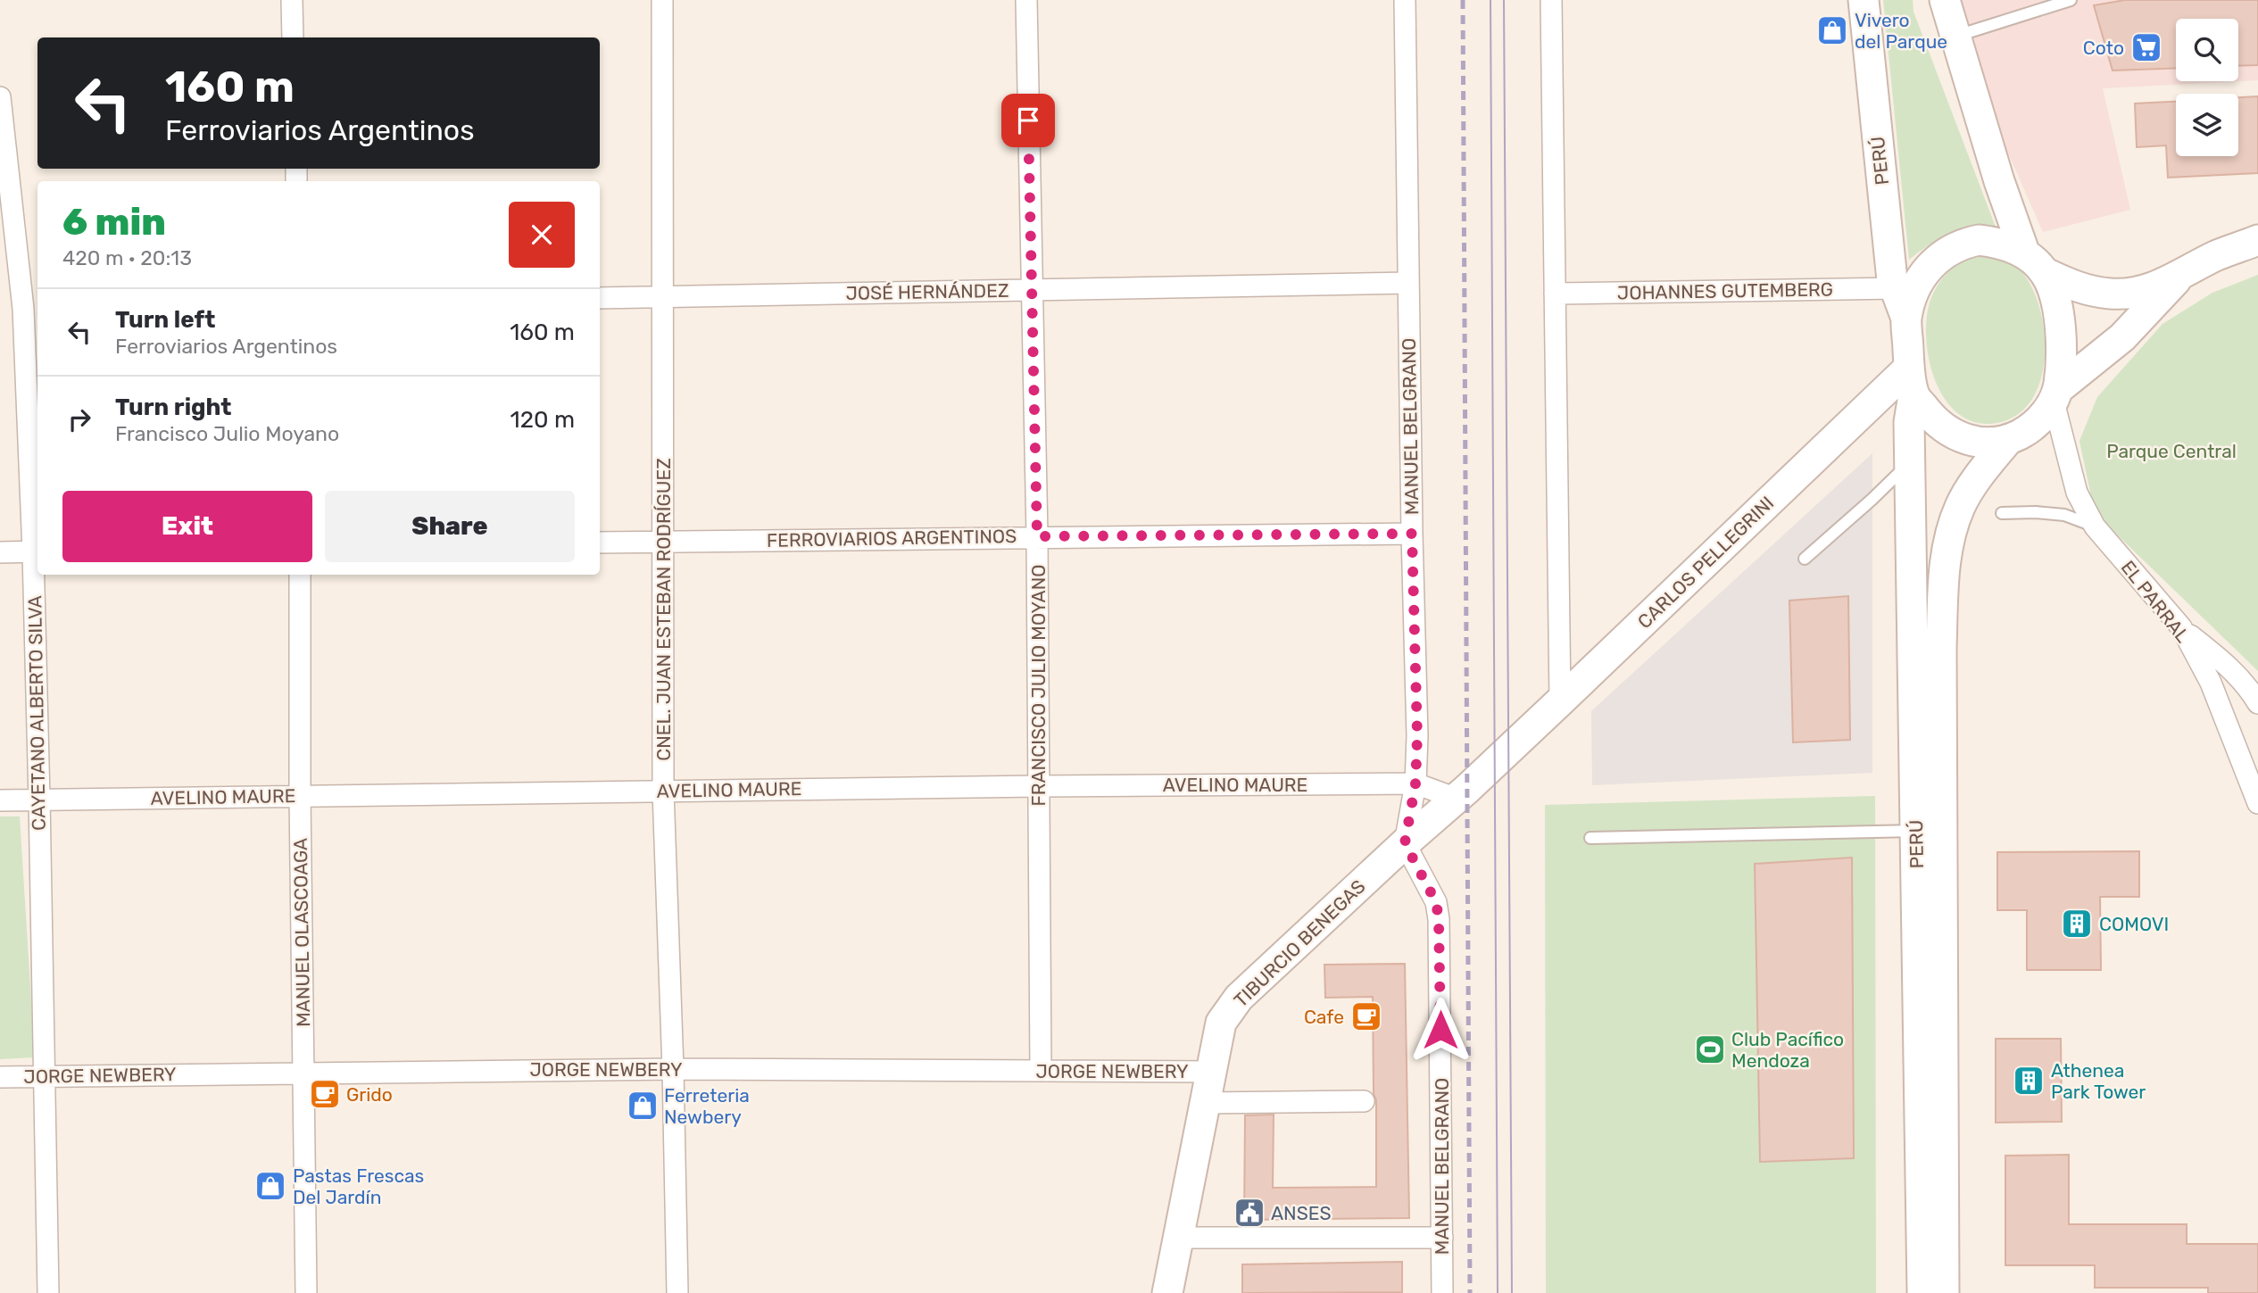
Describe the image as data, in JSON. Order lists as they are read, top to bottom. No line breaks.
{"streets":{"main road":["PERÚ","CARLOS PELLEGRINI","TIBURCIO BENEGAS"],"street":["JOHANNES GUTEMBERG","JOSÉ HERNÁNDEZ","MANUEL BELGRANO","FERROVIARIOS ARGENTINOS","EL PARRAL","CNEL. JUAN ESTEBAN RODRÍGUEZ","FRANCISCO JULIO MOYANO","CAYETANO ALBERTO SILVA","AVELINO MAURE","MANUEL OLASCOAGA","JORGE NEWBERY"]},"crossings":[["PERÚ","JOHANNES GUTEMBERG"],["PERÚ","CARLOS PELLEGRINI"],["PERÚ","EL PARRAL"],["JOSÉ HERNÁNDEZ","MANUEL BELGRANO"],["JOSÉ HERNÁNDEZ","CNEL. JUAN ESTEBAN RODRÍGUEZ"],["JOSÉ HERNÁNDEZ","FRANCISCO JULIO MOYANO"],["MANUEL BELGRANO","FERROVIARIOS ARGENTINOS"],["MANUEL BELGRANO","AVELINO MAURE"],["MANUEL BELGRANO","TIBURCIO BENEGAS"],["FERROVIARIOS ARGENTINOS","CNEL. JUAN ESTEBAN RODRÍGUEZ"],["FERROVIARIOS ARGENTINOS","FRANCISCO JULIO MOYANO"],["CARLOS PELLEGRINI","EL PARRAL"],["CARLOS PELLEGRINI","TIBURCIO BENEGAS"],["CNEL. JUAN ESTEBAN RODRÍGUEZ","AVELINO MAURE"],["CNEL. JUAN ESTEBAN RODRÍGUEZ","JORGE NEWBERY"],["FRANCISCO JULIO MOYANO","AVELINO MAURE"],["FRANCISCO JULIO MOYANO","JORGE NEWBERY"],["CAYETANO ALBERTO SILVA","AVELINO MAURE"],["CAYETANO ALBERTO SILVA","JORGE NEWBERY"],["AVELINO MAURE","MANUEL OLASCOAGA"],["AVELINO MAURE","TIBURCIO BENEGAS"],["MANUEL OLASCOAGA","JORGE NEWBERY"],["TIBURCIO BENEGAS","JORGE NEWBERY"]],"parks":["Parque Central"],"places":{"shop":["Vivero del Parque","Ferreteria Newbery","Pastas Frescas Del Jardín"],"supermarket":["Coto"],"building":["COMOVI","Athenea Park Tower"],"cafe":["Cafe","Grido"],"sports":["Club Pacífico Mendoza"],"public building":["ANSES"]},"page":{"turn":["160 m","Ferroviarios Argentinos"],"heading":["6 min","420 m · 20:13"],"list":[{"name":"Turn left","note":"Ferroviarios Argentinos","value":"160 m"},{"name":"Turn right","note":"Francisco Julio Moyano","value":"120 m"}],"buttons":["Exit","Share"]}}
